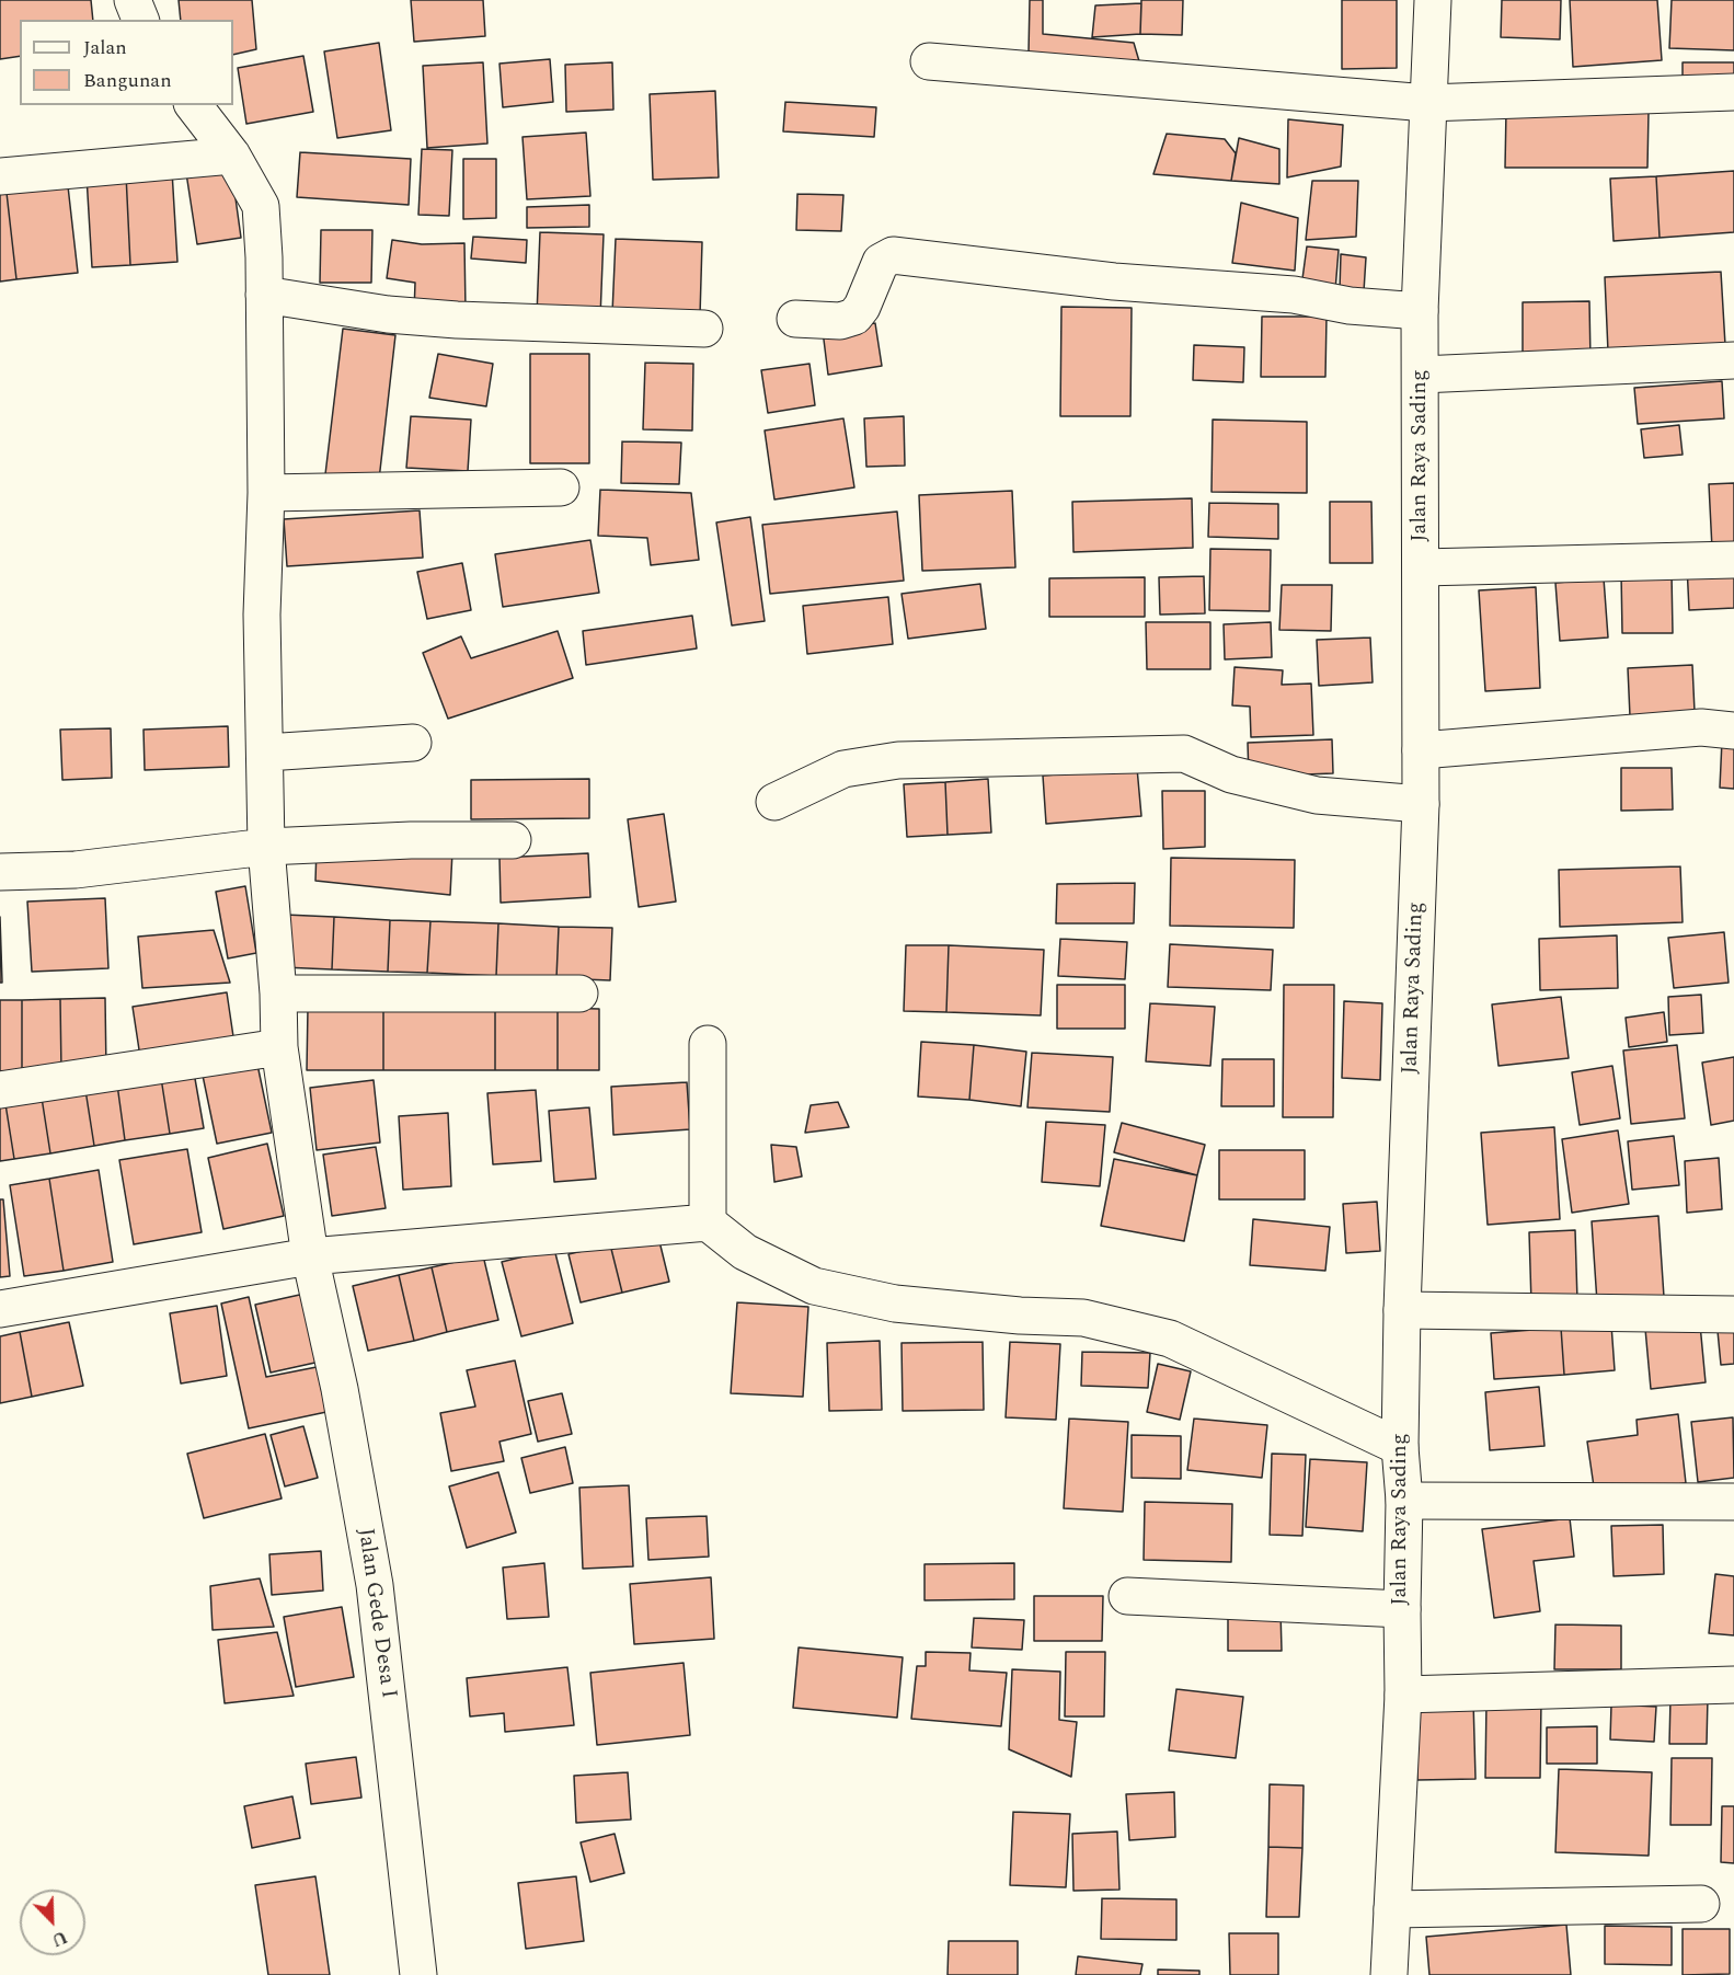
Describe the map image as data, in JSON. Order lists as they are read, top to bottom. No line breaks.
{"streets":{"street":["Jalan Raya Sading","Jalan Gede Desa I"]},"legend":["Jalan","Bangunan"],"north":"bottom right"}
